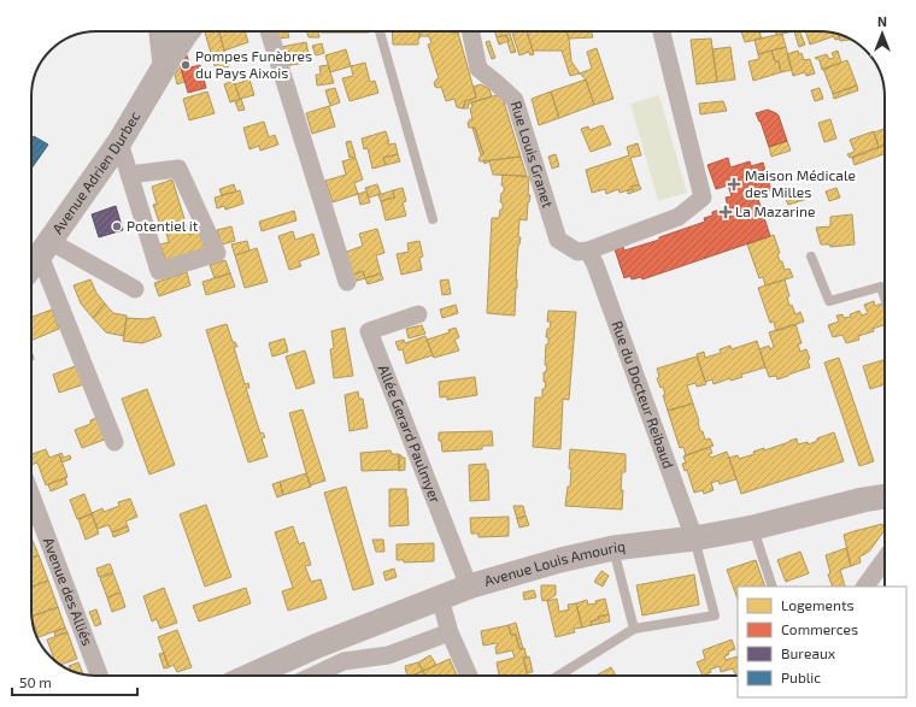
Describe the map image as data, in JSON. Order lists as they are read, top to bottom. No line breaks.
{"streets":{"street":["Rue Louis Granet","Avenue Adrien Durbec","Rue du Docteur Reibaud","Allée Gerard Paulmyer","Avenue Louis Amouriq","Avenue des Alliés"]},"crossings":[["Rue Louis Granet","Rue du Docteur Reibaud"],["Rue du Docteur Reibaud","Avenue Louis Amouriq"],["Allée Gerard Paulmyer","Avenue Louis Amouriq"]],"places":{"other":["Pompes Funèbres du Pays Aixois","Potentiel it"],"health":["Maison Médicale des Milles","La Mazarine"]},"legend":["Logements","Commerces","Bureaux","Public"],"scale_bar":"50 m","north":"top"}
